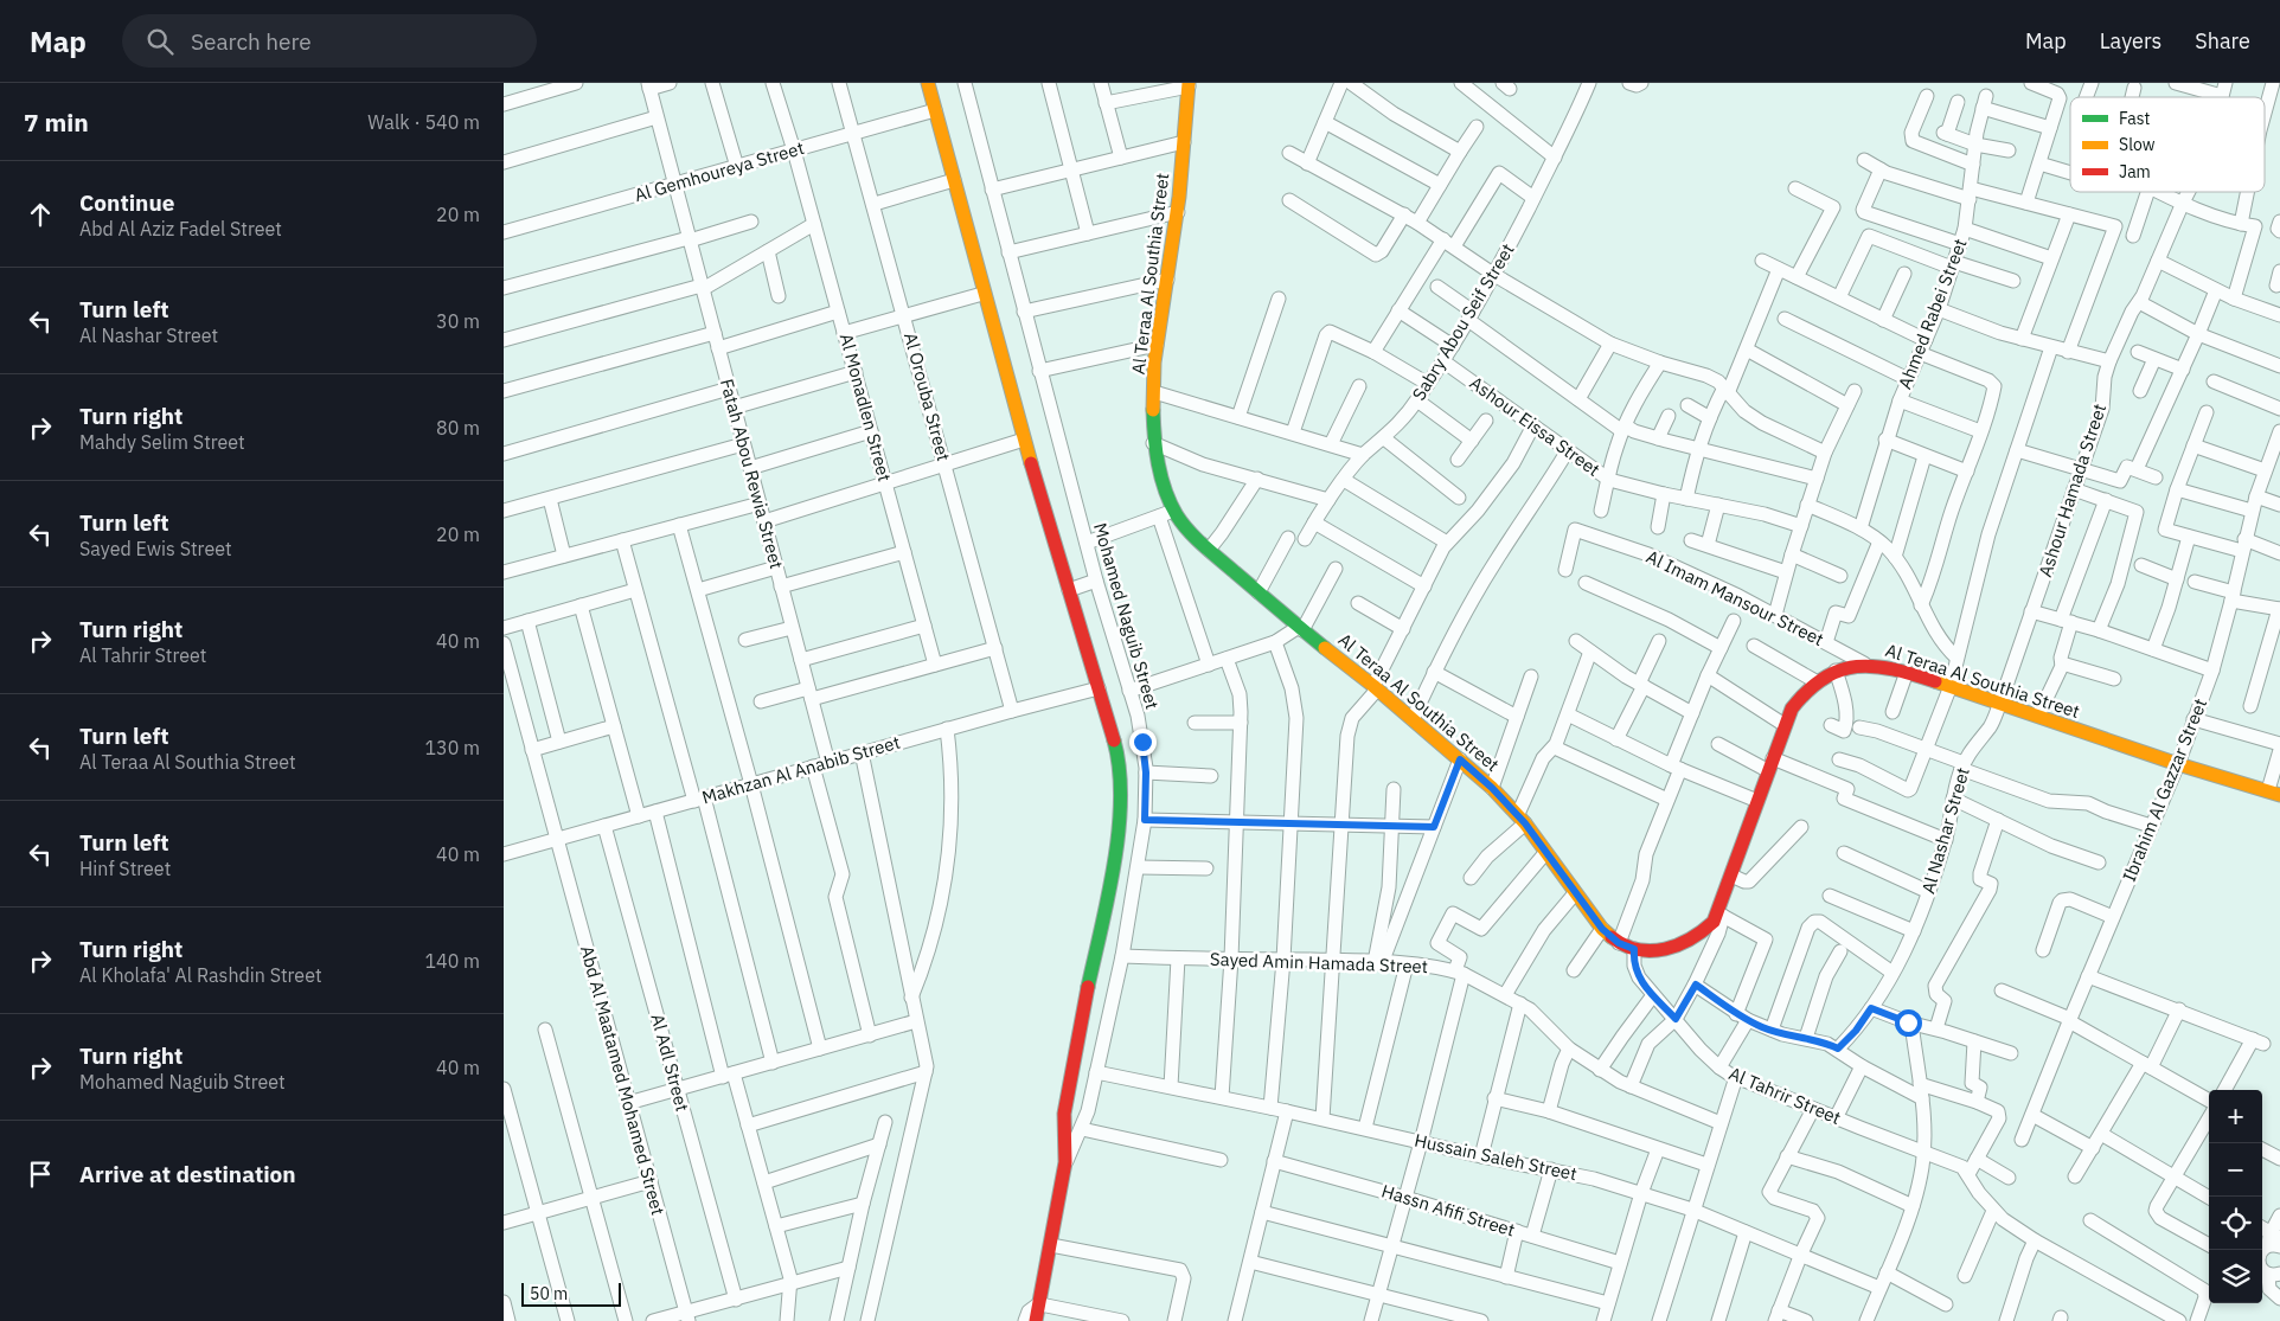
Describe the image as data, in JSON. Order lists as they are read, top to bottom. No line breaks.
{"streets":{"street":["Al Gemhoureya Street","Al Teraa Al Southia Street","Ahmed Rabei Street","Sabry Abou Seif Street","Al Orouba Street","Al Monadlen Street","Ashour Eissa Street","Fatah Abou Rewia Street","Ashour Hamada Street","Al Imam Mansour Street","Mohamed Naguib Street","Makhzan Al Anabib Street","Ibrahim Al Gazzar Street","Al Nashar Street","Sayed Amin Hamada Street","Al Adl Street","Abd Al Maatamed Mohamed Street","Al Tahrir Street","Hussain Saleh Street","Hassn Afifi Street"]},"crossings":[["Al Gemhoureya Street","Al Orouba Street"],["Al Gemhoureya Street","Al Monadlen Street"],["Al Gemhoureya Street","Fatah Abou Rewia Street"],["Al Gemhoureya Street","Mohamed Naguib Street"],["Al Teraa Al Southia Street","Ashour Hamada Street"],["Al Teraa Al Southia Street","Al Imam Mansour Street"],["Al Teraa Al Southia Street","Ibrahim Al Gazzar Street"],["Al Teraa Al Southia Street","Al Nashar Street"],["Al Teraa Al Southia Street","Al Tahrir Street"],["Sabry Abou Seif Street","Ashour Eissa Street"],["Al Orouba Street","Makhzan Al Anabib Street"],["Fatah Abou Rewia Street","Makhzan Al Anabib Street"],["Ashour Hamada Street","Al Nashar Street"],["Mohamed Naguib Street","Makhzan Al Anabib Street"],["Mohamed Naguib Street","Sayed Amin Hamada Street"],["Mohamed Naguib Street","Hussain Saleh Street"],["Makhzan Al Anabib Street","Al Adl Street"],["Makhzan Al Anabib Street","Abd Al Maatamed Mohamed Street"]],"legend":["Fast","Slow","Jam"],"scale_bar":"50 m","page":{"header":"Map","search":"Search here","nav":["Map","Layers","Share"],"heading":["7 min","Walk · 540 m"],"list":[["Continue","Abd Al Aziz Fadel Street","20 m"],["Turn left","Al Nashar Street","30 m"],["Turn right","Mahdy Selim Street","80 m"],["Turn left","Sayed Ewis Street","20 m"],["Turn right","Al Tahrir Street","40 m"],["Turn left","Al Teraa Al Southia Street","130 m"],["Turn left","Hinf Street","40 m"],["Turn right","Al Kholafa' Al Rashdin Street","140 m"],["Turn right","Mohamed Naguib Street","40 m"],"Arrive at destination"],"map_buttons":["+","−"],"scale":"50 m"}}
